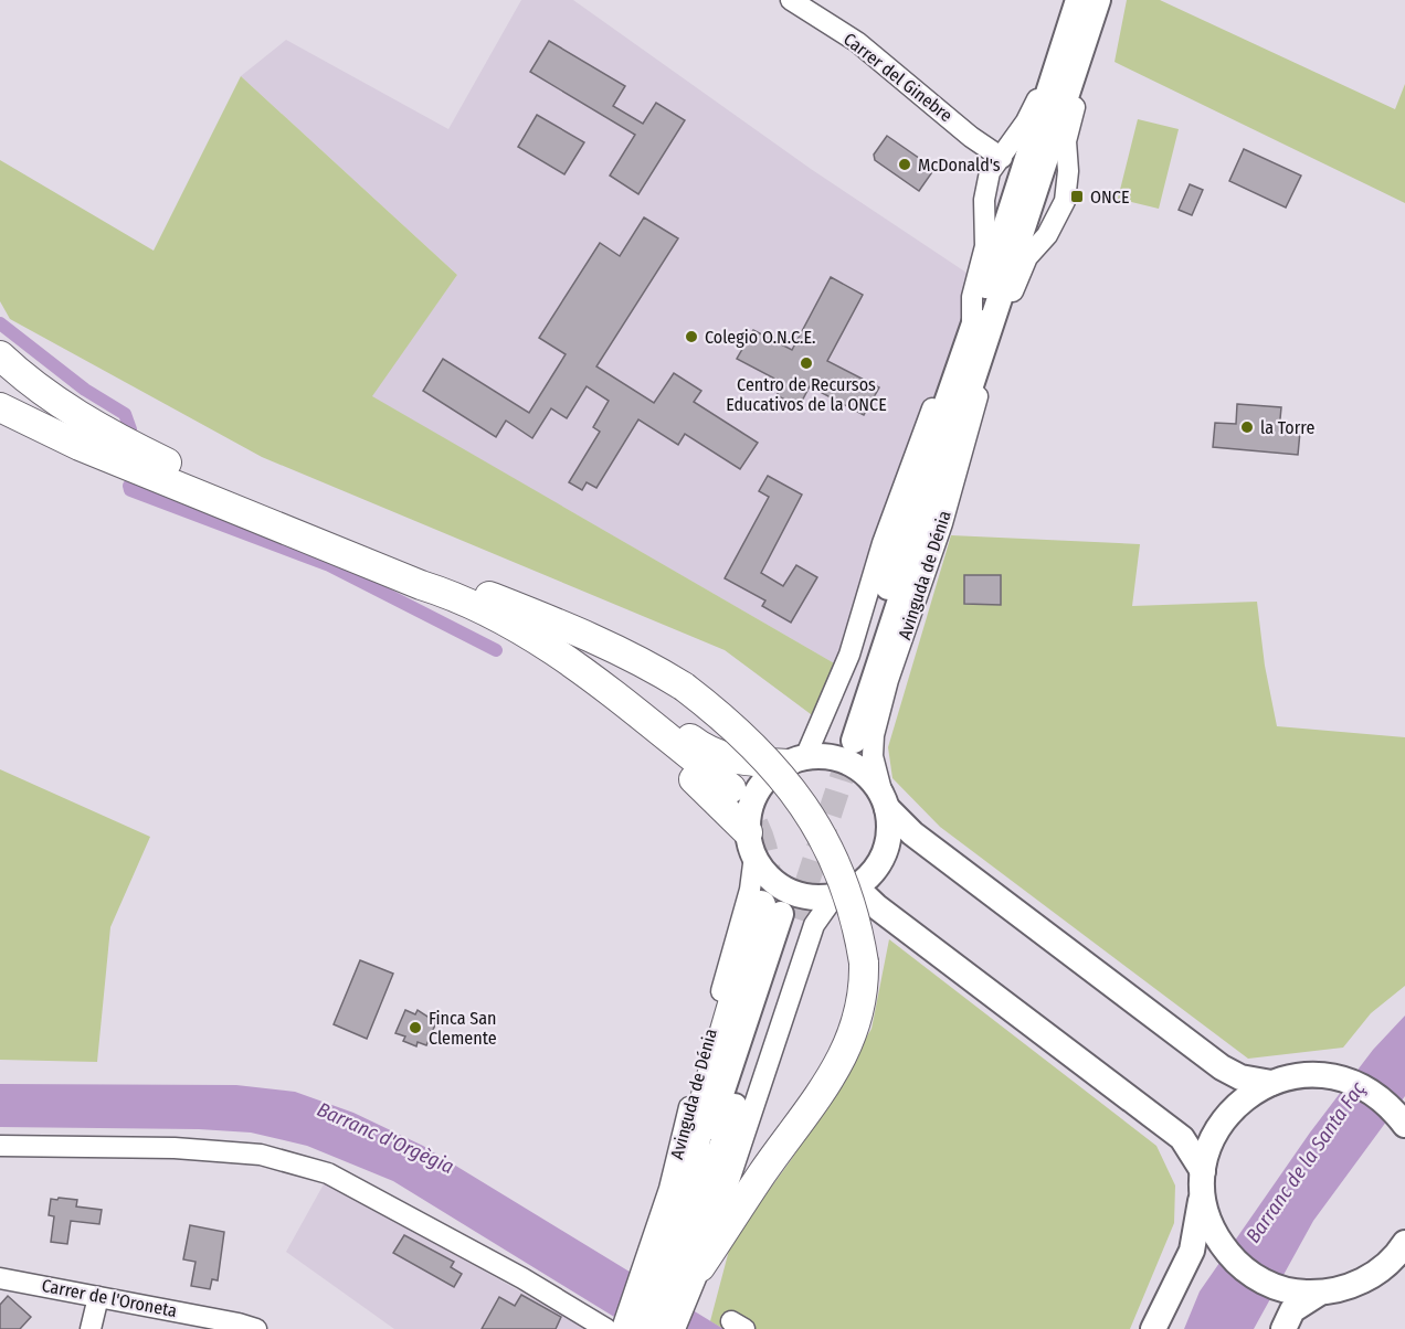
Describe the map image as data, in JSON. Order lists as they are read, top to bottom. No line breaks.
{"streets":{"main road":["Avinguda de Dénia"],"street":["Carrer del Ginebre","Carrer de l'Oroneta"]},"crossings":[["Carrer del Ginebre","Avinguda de Dénia"]],"water":["Barranc d'Orgègia","Barranc de la Santa Faç"],"places":{"other":["McDonald's","Colegio O.N.C.E.","Centro de Recursos Educativos de la ONCE","la Torre","Finca San Clemente"],"transit":["ONCE"]}}
